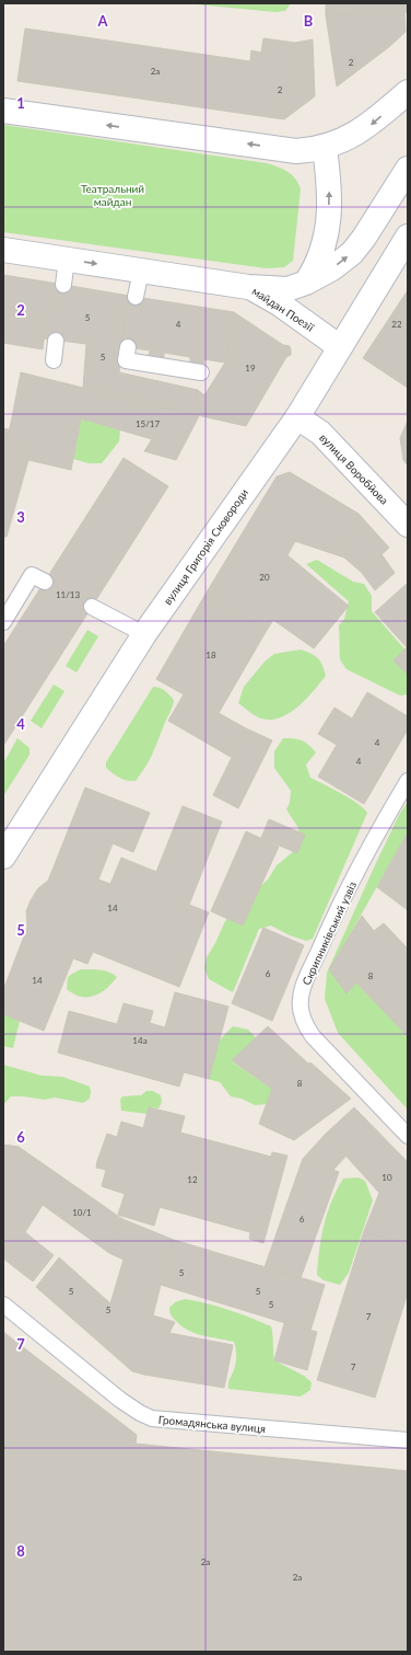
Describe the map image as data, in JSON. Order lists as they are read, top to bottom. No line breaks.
{"streets":{"street":["майдан Поезії","вулиця Воробйова","вулиця Григорія Сковороди"],"lane":["Скрипниківський узвіз","Громадянська вулиця"]},"crossings":[["майдан Поезії","вулиця Григорія Сковороди"],["вулиця Воробйова","вулиця Григорія Сковороди"]],"one_way":["майдан Поезії"],"parks":["Театральний майдан"],"house_numbers":["2","2а","2","5","4","22","5","19","15/17","20","11/13","18","4","4","14","6","8","14","14а","8","10","12","10/1","6","5","5","5","5","5","7","7","2а","2а"],"grid":{"columns":["A","B"],"rows":["1","2","3","4","5","6","7","8"]}}
